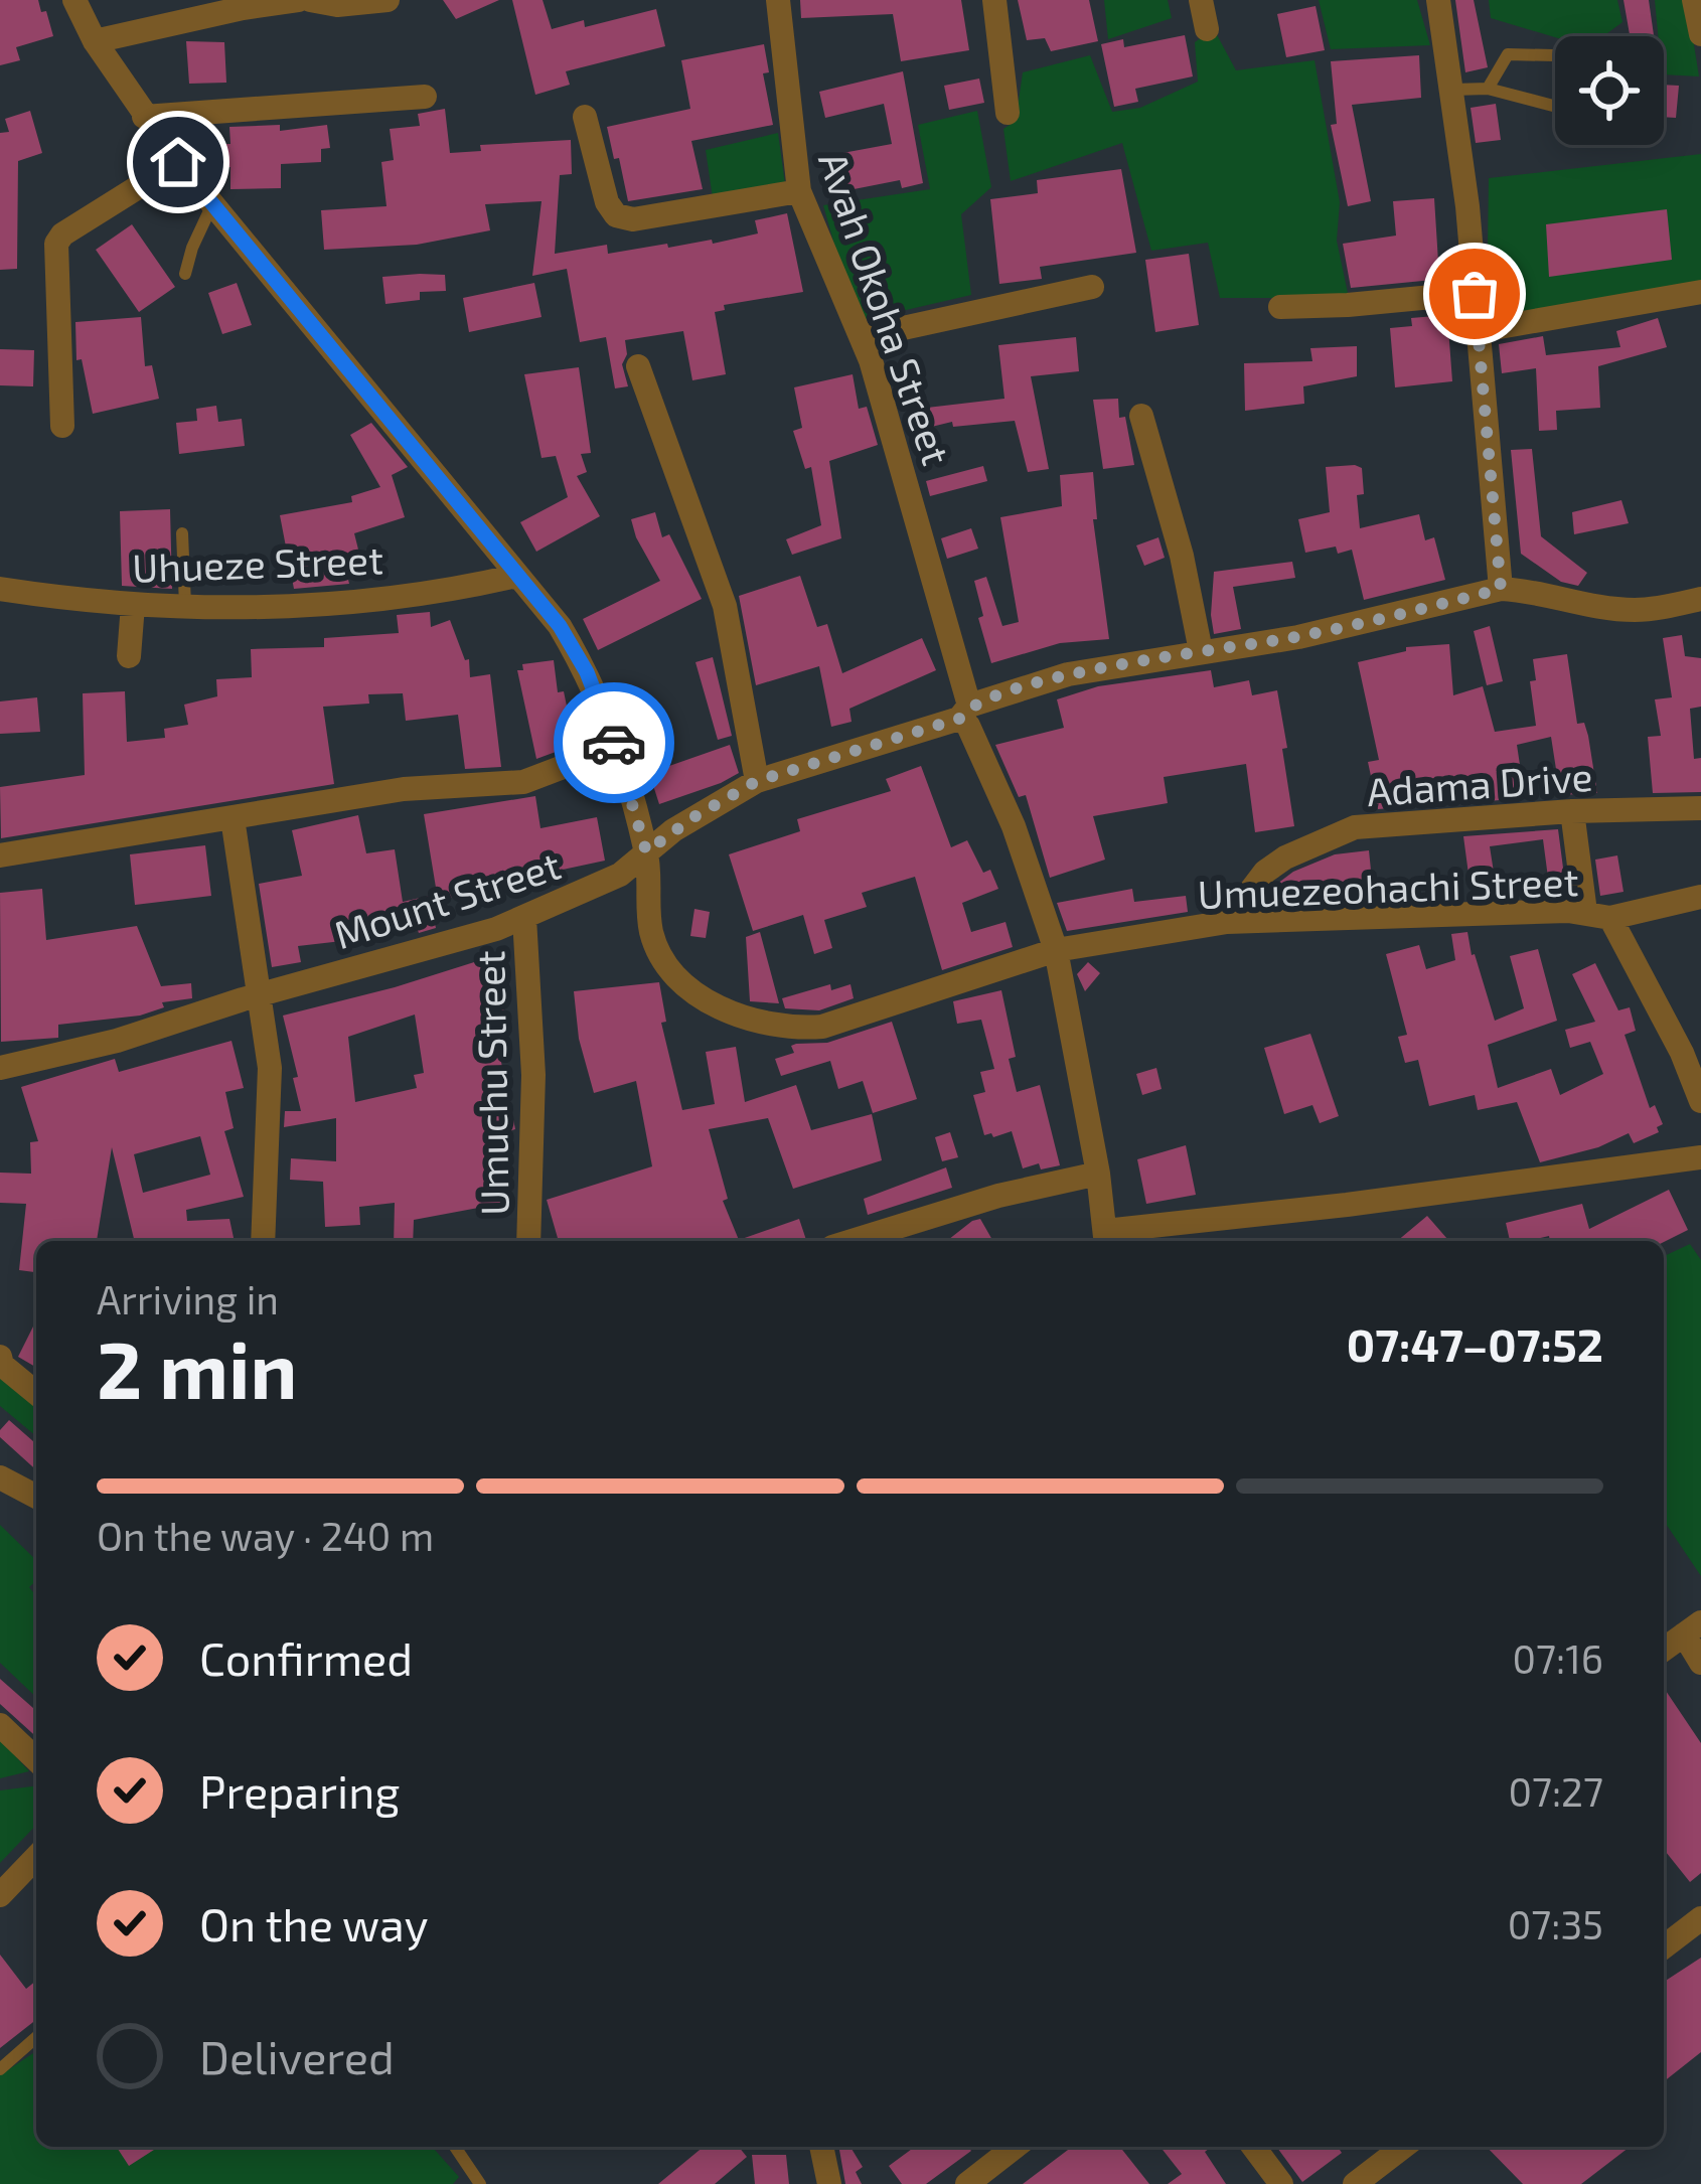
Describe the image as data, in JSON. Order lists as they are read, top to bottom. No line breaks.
{"streets":{"street":["Avah Okoha Street","Uhueze Street","Adama Drive","Umuezeohachi Street","Mount Street","Umuchu Street"]},"crossings":[["Avah Okoha Street","Umuezeohachi Street"],["Avah Okoha Street","Mount Street"],["Uhueze Street","Umuezeohachi Street"],["Adama Drive","Umuezeohachi Street"],["Umuezeohachi Street","Mount Street"],["Mount Street","Umuchu Street"]],"page":{"heading":["2 min","Arriving in","07:47–07:52"],"bar":"On the way · 240 m","list":[["Confirmed","07:16"],["Preparing","07:27"],["On the way","07:35"],"Delivered"]}}
